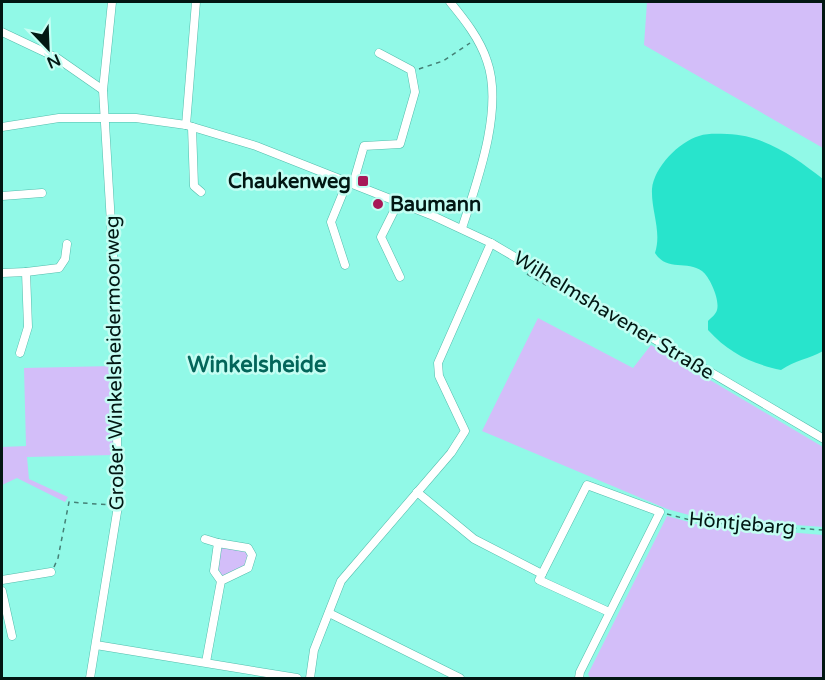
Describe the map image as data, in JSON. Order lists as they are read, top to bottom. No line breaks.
{"streets":{"street":["Wilhelmshavener Straße","Großer Winkelsheidermoorweg","Höntjebarg"]},"crossings":[["Wilhelmshavener Straße","Großer Winkelsheidermoorweg"]],"districts":["Winkelsheide"],"places":{"transit":["Chaukenweg"],"other":["Baumann"]},"north":"bottom right"}
